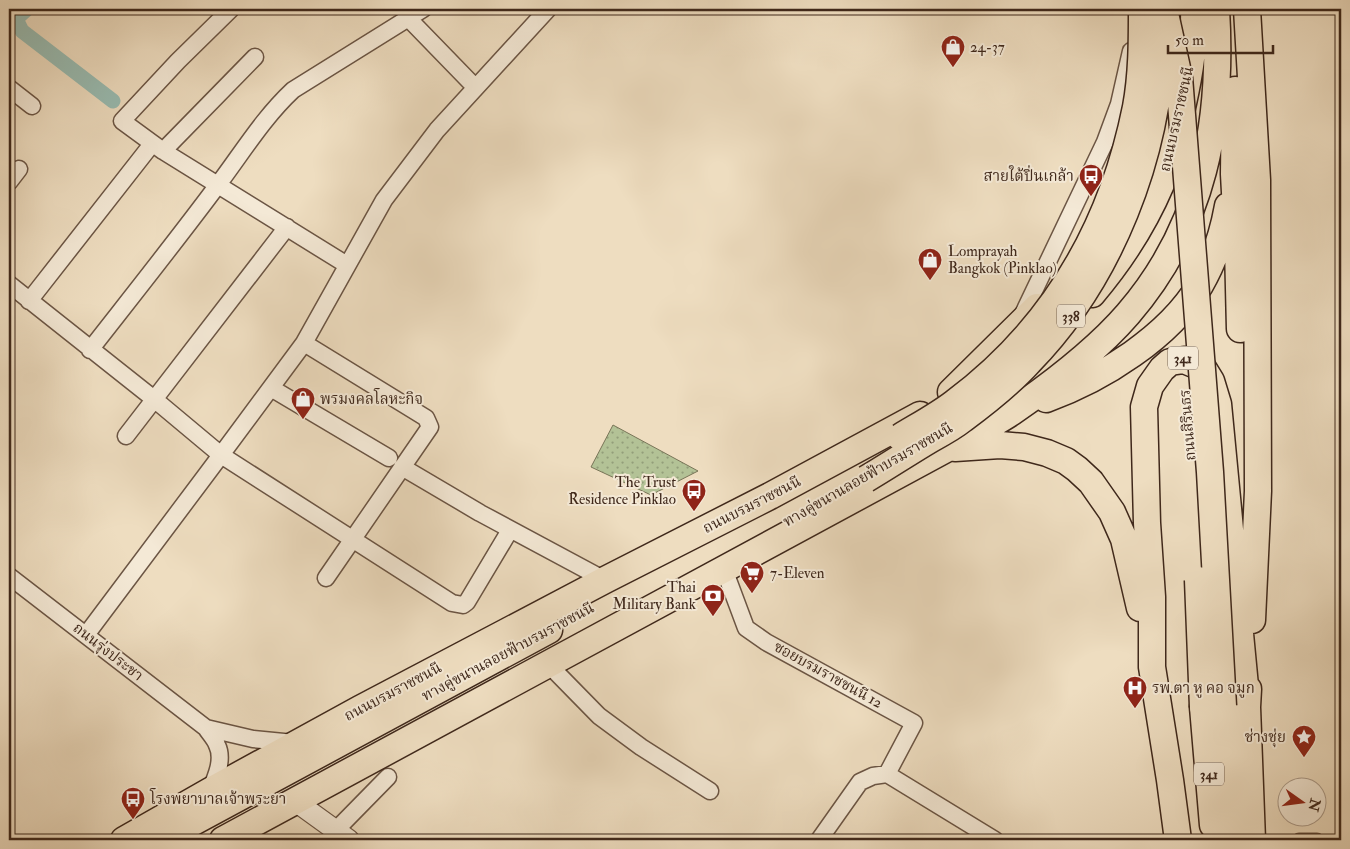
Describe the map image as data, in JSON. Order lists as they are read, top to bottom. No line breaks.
{"streets":{"main road":["ถนนบรมราชชนนี","338","341","ถนนสิรินธร","ทางคู่ขนานลอยฟ้าบรมราชชนนี"],"street":["ถนนรุ่งประชา","ซอยบรมราชชนนี 12"]},"crossings":[["ถนนบรมราชชนนี","ถนนรุ่งประชา"],["ถนนบรมราชชนนี","ซอยบรมราชชนนี 12"],["ถนนสิรินธร","ทางคู่ขนานลอยฟ้าบรมราชชนนี"]],"places":{"shop":["24-37","Lomprayah Bangkok (Pinklao)","พรมงคลโลหะกิจ"],"bus stop":["สายใต้ปิ่นเกล้า","The Trust Residence Pinklao","โรงพยาบาลเจ้าพระยา"],"supermarket":["7-Eleven"],"bank":["Thai Military Bank"],"hospital":["รพ.ตา หู คอ จมูก"],"place":["ช่างชุ่ย"]},"scale_bar":"50 m","north":"right"}
